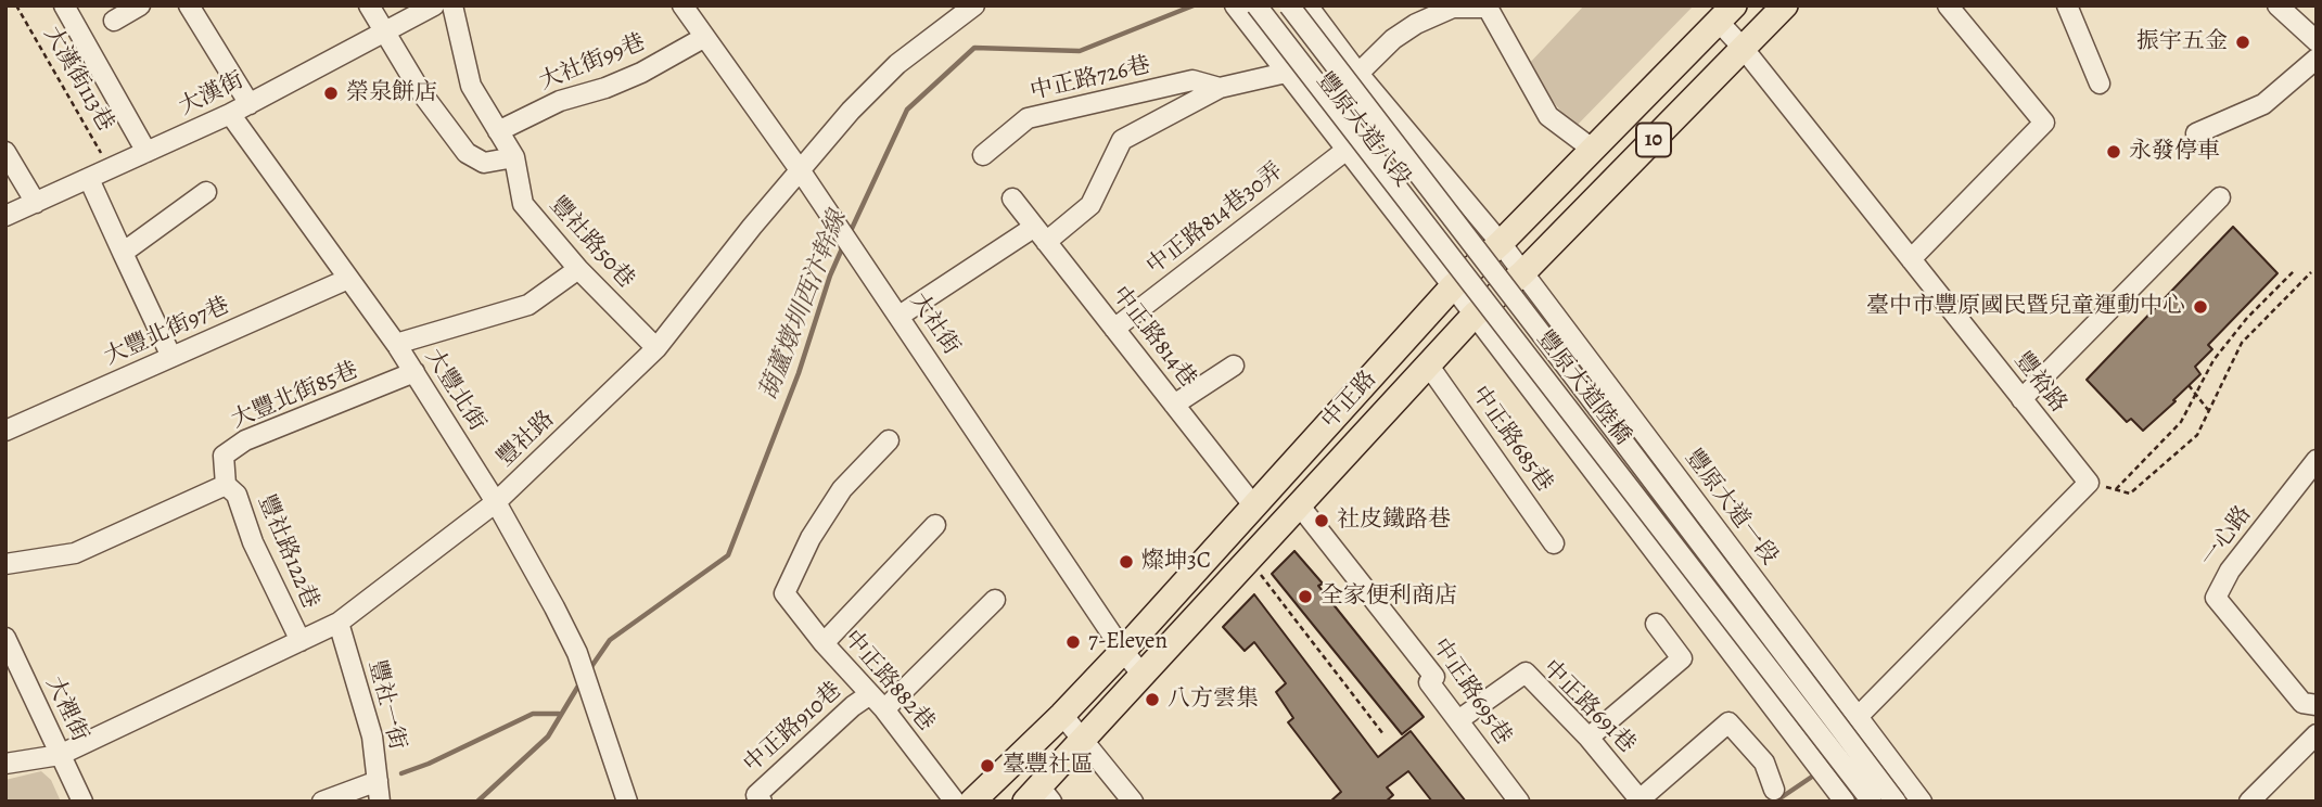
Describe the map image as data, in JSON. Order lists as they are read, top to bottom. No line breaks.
{"streets":{"main road":["10","中正路"],"street":["大社街99巷","中正路726巷","大漢街","豐原大道八段","中正路814巷30弄","豐社路50巷","大社街","大豐北街97巷","中正路814巷","豐裕路","豐原大道陸橋","大豐北街","大豐北街85巷","豐社路","中正路685巷","豐原大道一段","一心路","豐社路122巷","中正路882巷","中正路695巷","豐社一街","中正路691巷","大裡街","中正路910巷"],"path":["大漢街113巷"]},"crossings":[["大社街99巷","大社街"],["大漢街113巷","大漢街"],["大漢街","大豐北街"],["豐原大道八段","中正路814巷30弄"],["豐原大道八段","中正路"],["豐原大道八段","豐原大道一段"],["中正路814巷30弄","中正路814巷"],["豐社路50巷","豐社路"],["大社街","中正路"],["大社街","豐社路"],["大豐北街97巷","大豐北街"],["中正路814巷","中正路"],["豐裕路","中正路"],["大豐北街","大豐北街85巷"],["大豐北街","豐社路"],["大豐北街85巷","豐社路122巷"],["中正路","中正路685巷"],["中正路","豐原大道一段"],["中正路","中正路695巷"],["豐社路","豐社路122巷"],["豐社路","豐社一街"],["豐社路","大裡街"],["中正路882巷","中正路910巷"],["中正路695巷","中正路691巷"]],"water":["葫蘆燉圳西汴幹線"],"places":["振宇五金","榮泉餅店","永發停車","臺中市豐原國民暨兒童運動中心","社皮鐵路巷","燦坤3C","全家便利商店","7-Eleven","八方雲集","臺豐社區"]}
